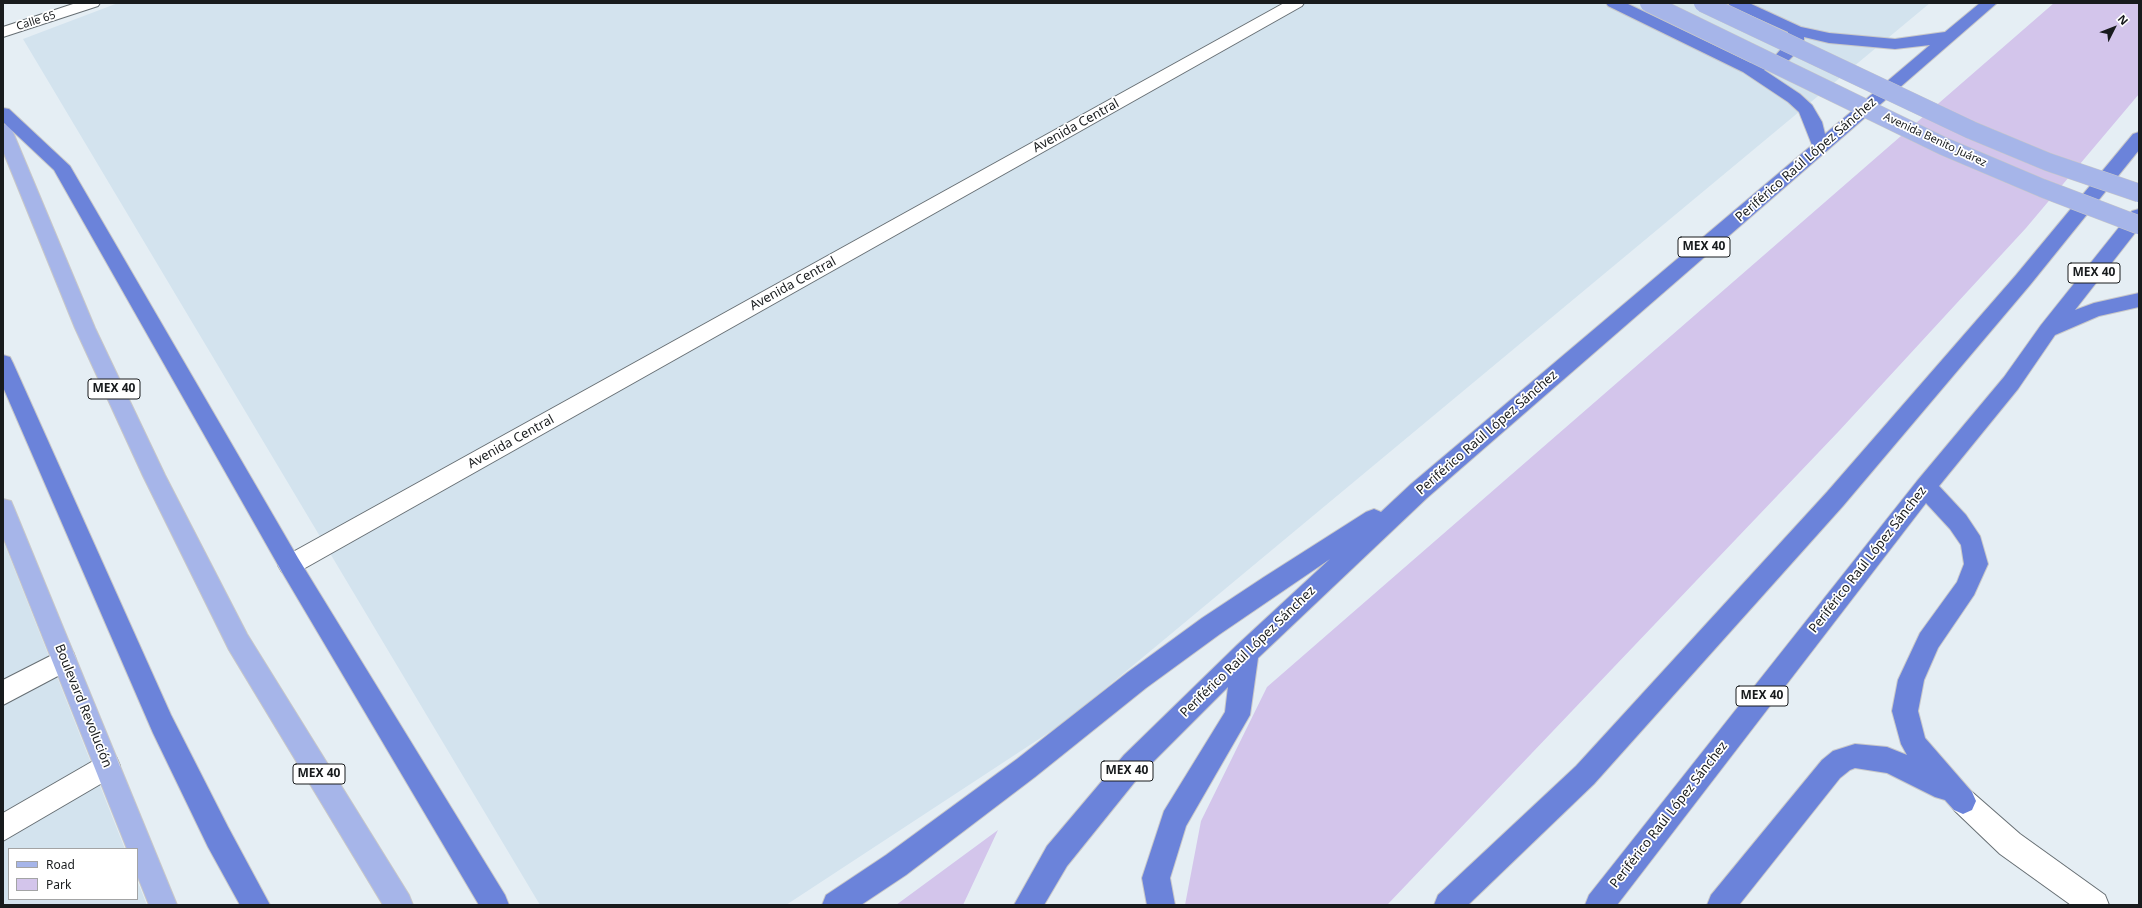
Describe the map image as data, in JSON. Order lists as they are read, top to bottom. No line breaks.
{"streets":{"highway":["Periférico Raúl López Sánchez","MEX 40"],"main road":["Avenida Benito Juárez","Boulevard Revolución"],"street":["Calle 65","Avenida Central"]},"legend":["Road","Park"],"north":"top right"}
